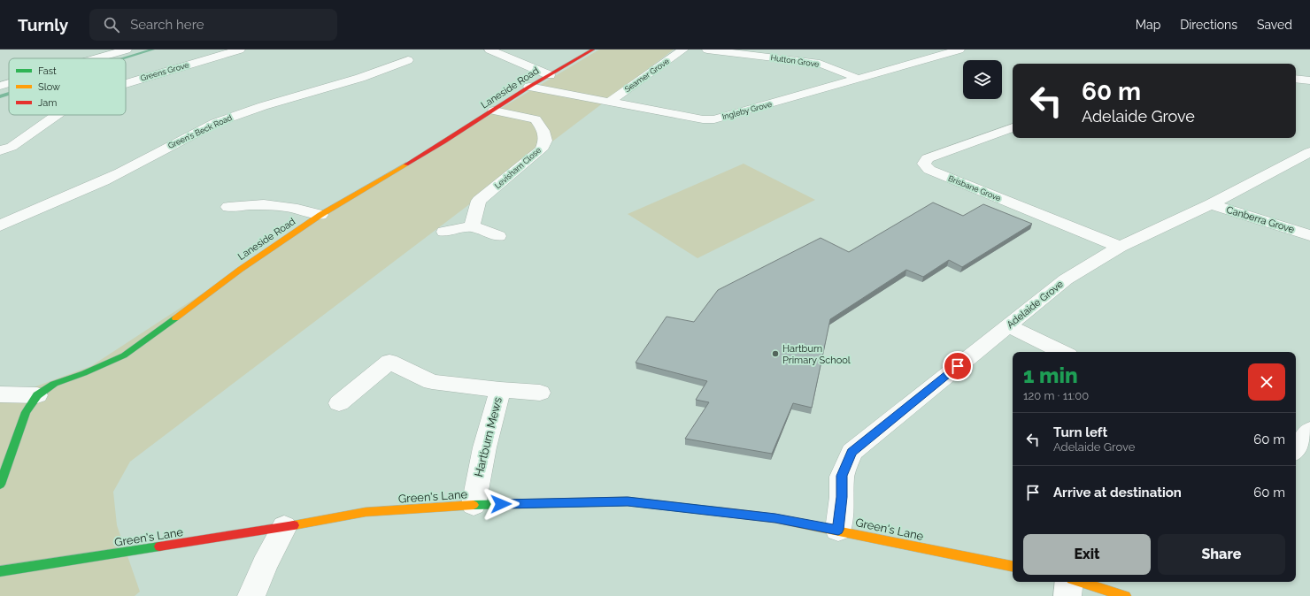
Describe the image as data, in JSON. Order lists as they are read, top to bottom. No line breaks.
{"streets":{"street":["Hutton Grove","Greens Grove","Seamer Grove","Laneside Road","Ingleby Grove","Green's Beck Road","Levisham Close","Brisbane Grove","Canberra Grove","Adelaide Grove","Hartburn Mews","Green's Lane"]},"crossings":[["Hutton Grove","Ingleby Grove"],["Seamer Grove","Ingleby Grove"],["Laneside Road","Ingleby Grove"],["Laneside Road","Levisham Close"],["Brisbane Grove","Adelaide Grove"],["Canberra Grove","Adelaide Grove"],["Adelaide Grove","Green's Lane"],["Hartburn Mews","Green's Lane"]],"places":["Hartburn Primary School"],"legend":["Fast","Slow","Jam"],"page":{"header":"Turnly","search":"Search here","nav":["Map","Directions","Saved"],"turn":["60 m","Adelaide Grove"],"heading":["1 min","120 m · 11:00"],"list":[{"name":"Turn left","note":"Adelaide Grove","value":"60 m"},{"name":"Arrive at destination","value":"60 m"}],"buttons":["Exit","Share"]}}
